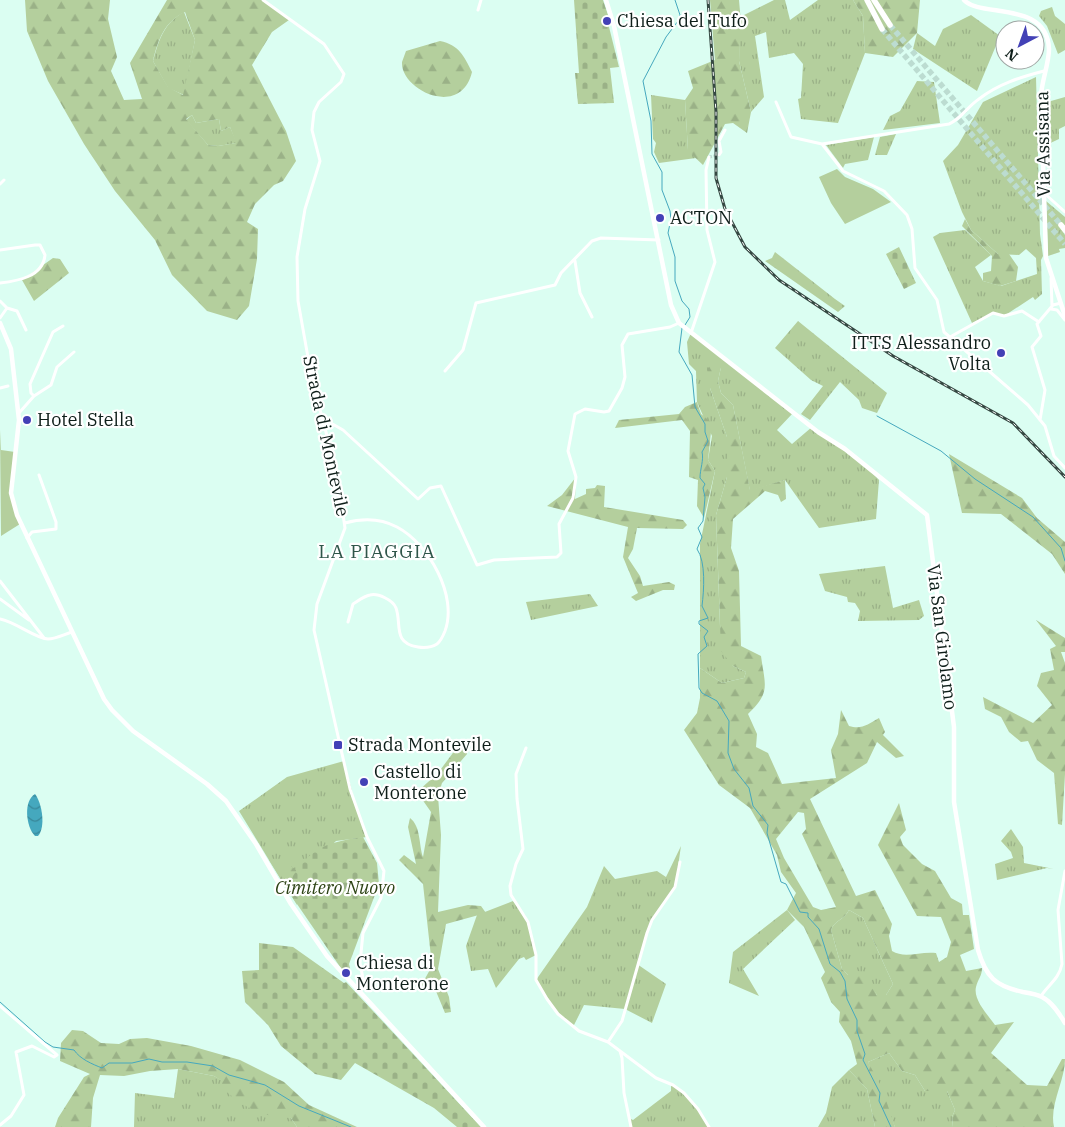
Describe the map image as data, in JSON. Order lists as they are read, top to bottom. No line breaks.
{"streets":{"street":["Via Assisana","Strada di Montevile","Via San Girolamo"]},"districts":["LA PIAGGIA"],"parks":["Cimitero Nuovo"],"places":{"other":["Chiesa del Tufo","ACTON","ITTS Alessandro Volta","Hotel Stella","Castello di Monterone","Chiesa di Monterone"],"transit":["Strada Montevile"]},"north":"bottom left"}
